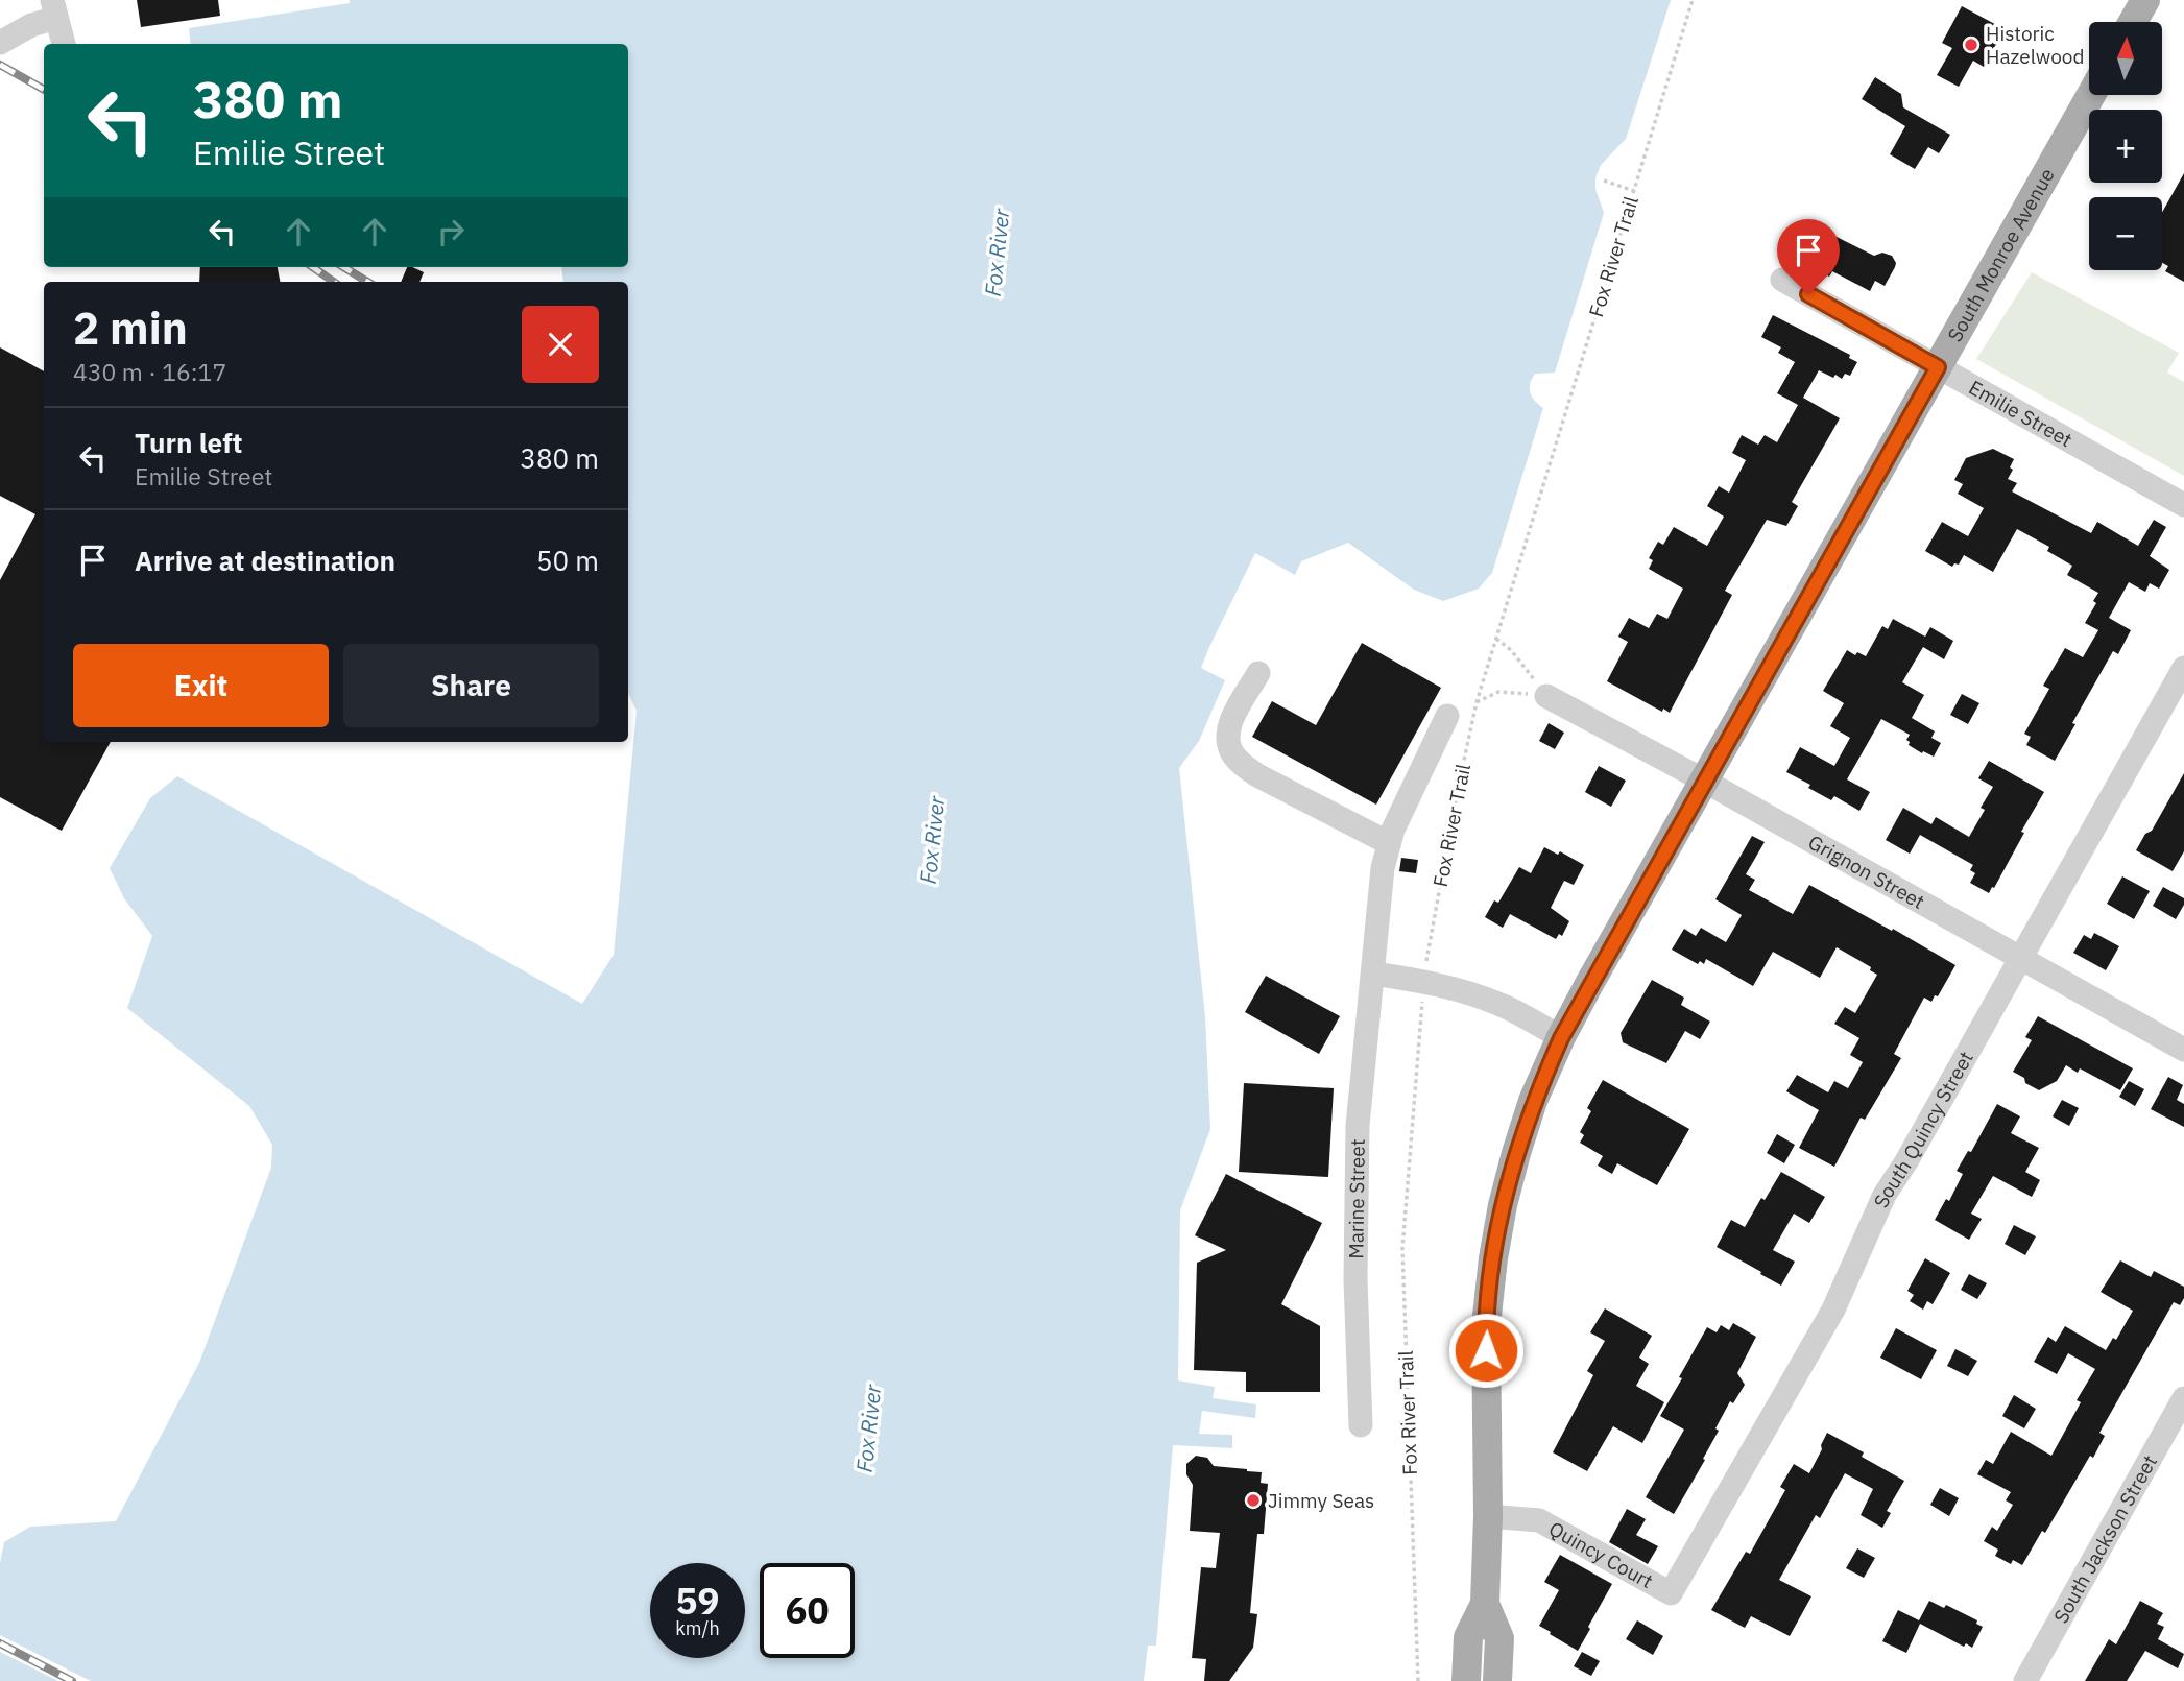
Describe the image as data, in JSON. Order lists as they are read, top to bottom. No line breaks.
{"streets":{"main road":["South Monroe Avenue"],"street":["Emilie Street","Grignon Street","South Quincy Street","Marine Street","South Jackson Street","Quincy Court"],"path":["Fox River Trail"]},"crossings":[["South Monroe Avenue","Emilie Street"],["South Monroe Avenue","Grignon Street"],["South Monroe Avenue","Quincy Court"],["Grignon Street","South Quincy Street"],["South Quincy Street","Quincy Court"]],"water":["Fox River"],"places":["Historic Hazelwood","Jimmy Seas"],"north":"top","page":{"map_buttons":["+","−"],"turn":["380 m","Emilie Street"],"heading":["2 min","430 m · 16:17"],"list":[{"name":"Turn left","note":"Emilie Street","value":"380 m"},{"name":"Arrive at destination","value":"50 m"}],"buttons":["Exit","Share"],"speed":"59 km/h","limit":"60"}}
